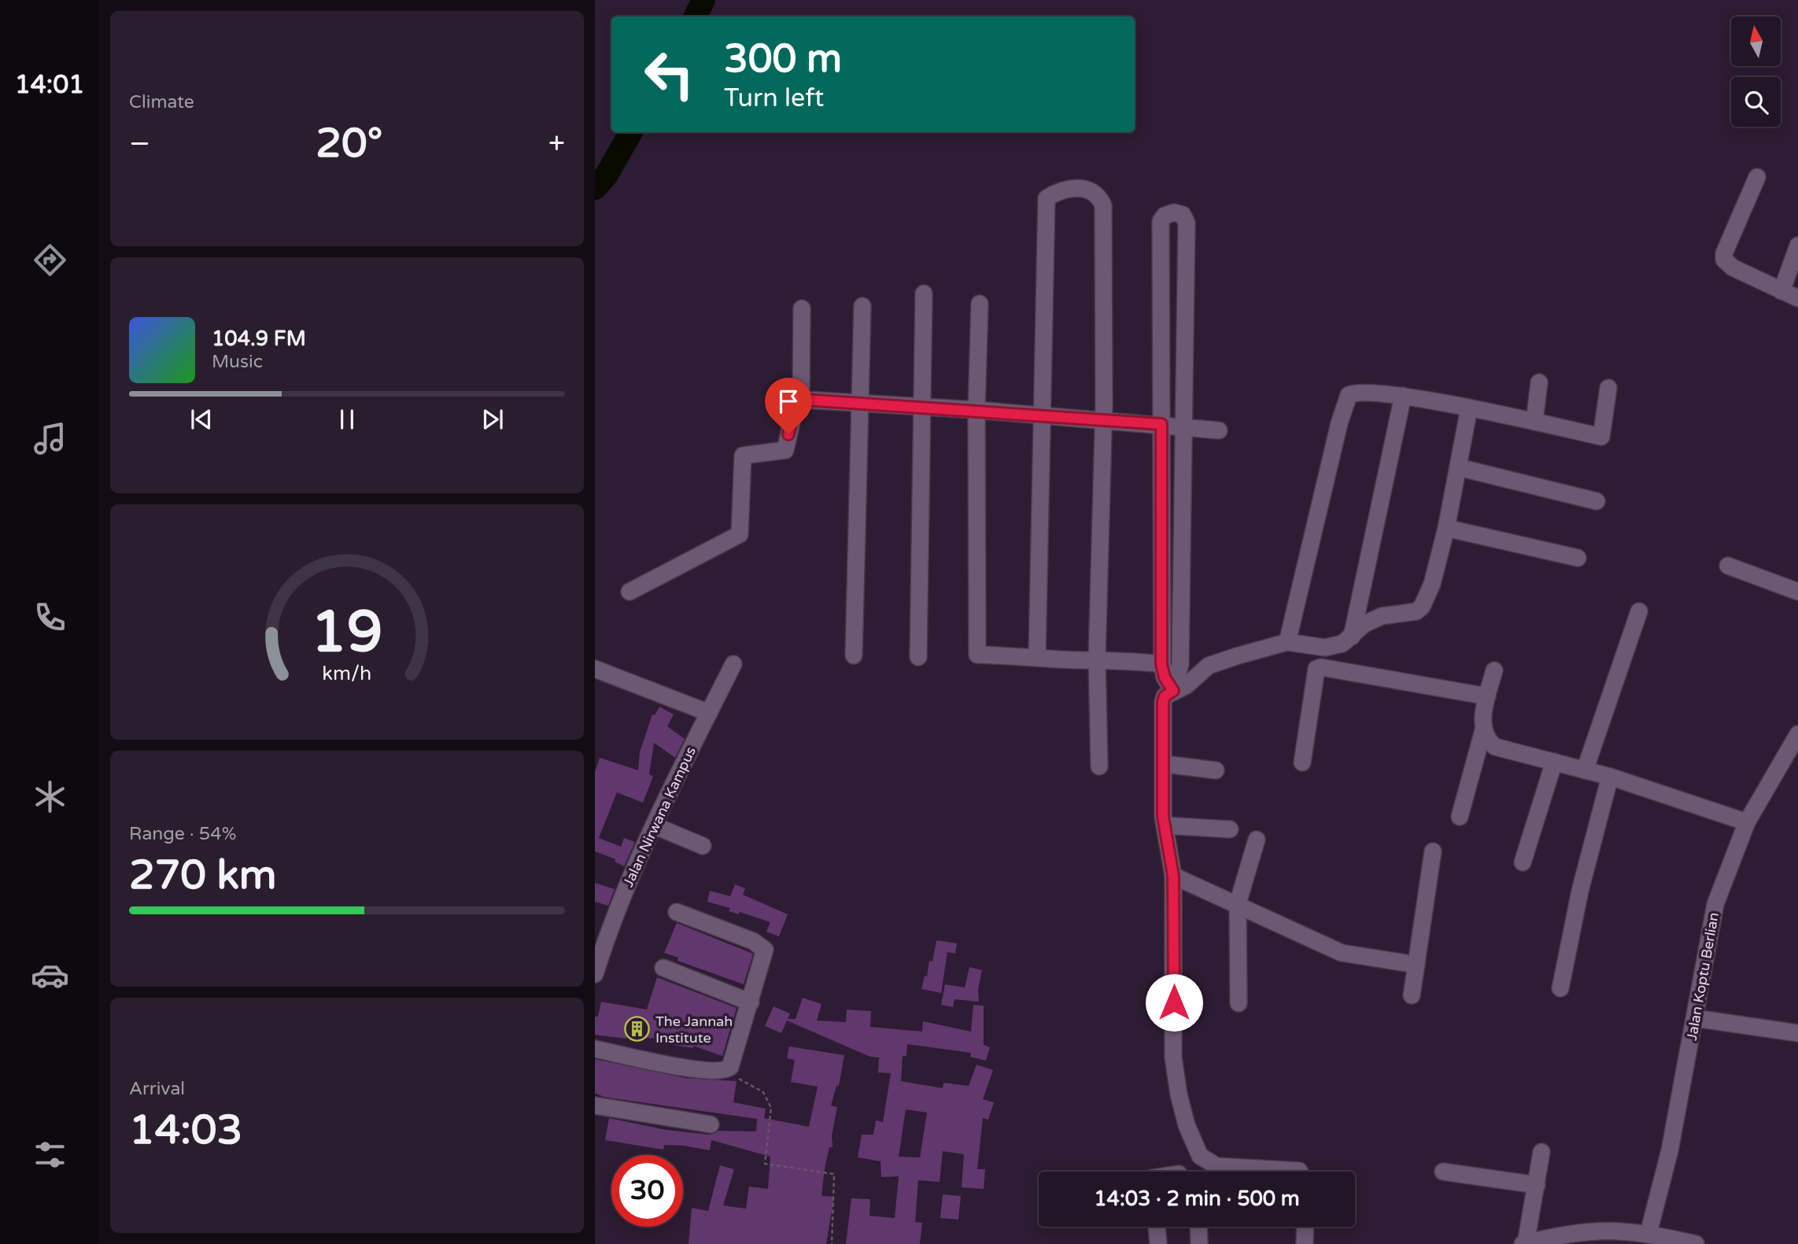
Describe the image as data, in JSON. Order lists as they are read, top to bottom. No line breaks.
{"streets":{"street":["Jalan Nirwana Kampus","Jalan Koptu Berlian"]},"places":{"building":["The Jannah Institute"]},"north":"top","page":{"tabs":"14:01","tile":["Climate",["Range · 54%","270 km"],["Arrival","14:03"]],"turn":["300 m","Turn left"],"heat":["−","20°","+"],"song":["104.9 FM","Music"],"limit":"30","trip":"14:03 · 2 min · 500 m","gauge":["19","km/h"]}}
